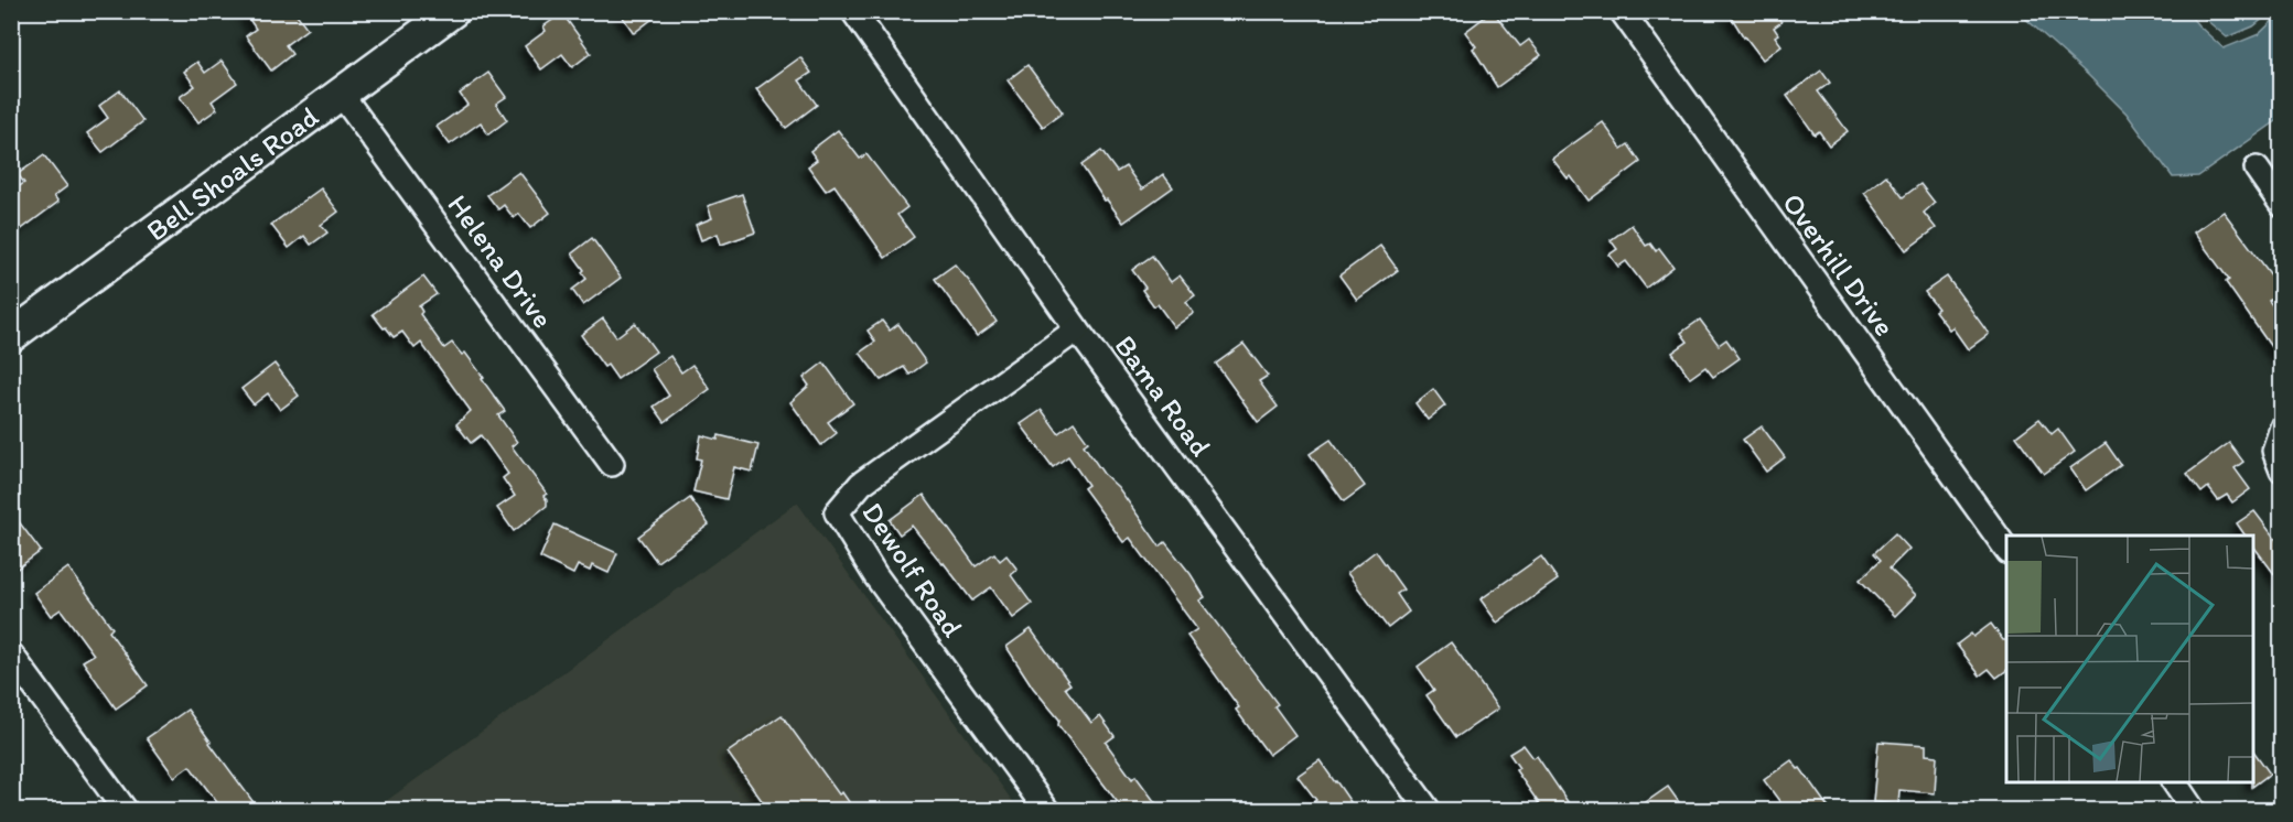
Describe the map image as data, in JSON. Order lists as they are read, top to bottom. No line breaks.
{"streets":{"main road":["Bell Shoals Road"],"street":["Helena Drive","Overhill Drive","Bama Road","Dewolf Road"]},"crossings":[["Bell Shoals Road","Helena Drive"],["Bama Road","Dewolf Road"]]}
